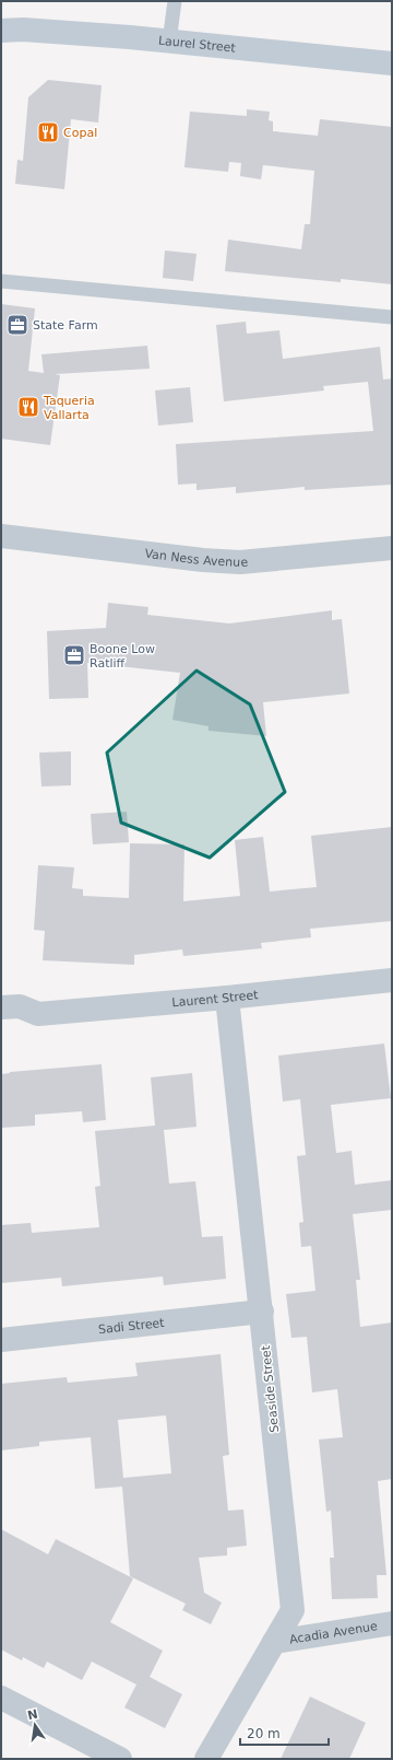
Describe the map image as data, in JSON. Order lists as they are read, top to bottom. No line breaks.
{"streets":{"main road":["Laurel Street"],"street":["Van Ness Avenue","Laurent Street","Sadi Street","Seaside Street","Acadia Avenue"]},"crossings":[["Laurent Street","Seaside Street"],["Sadi Street","Seaside Street"],["Seaside Street","Acadia Avenue"]],"places":{"restaurant":["Copal","Taqueria Vallarta"],"office":["State Farm","Boone Low Ratliff"]},"scale_bar":"20 m","north":"top"}
